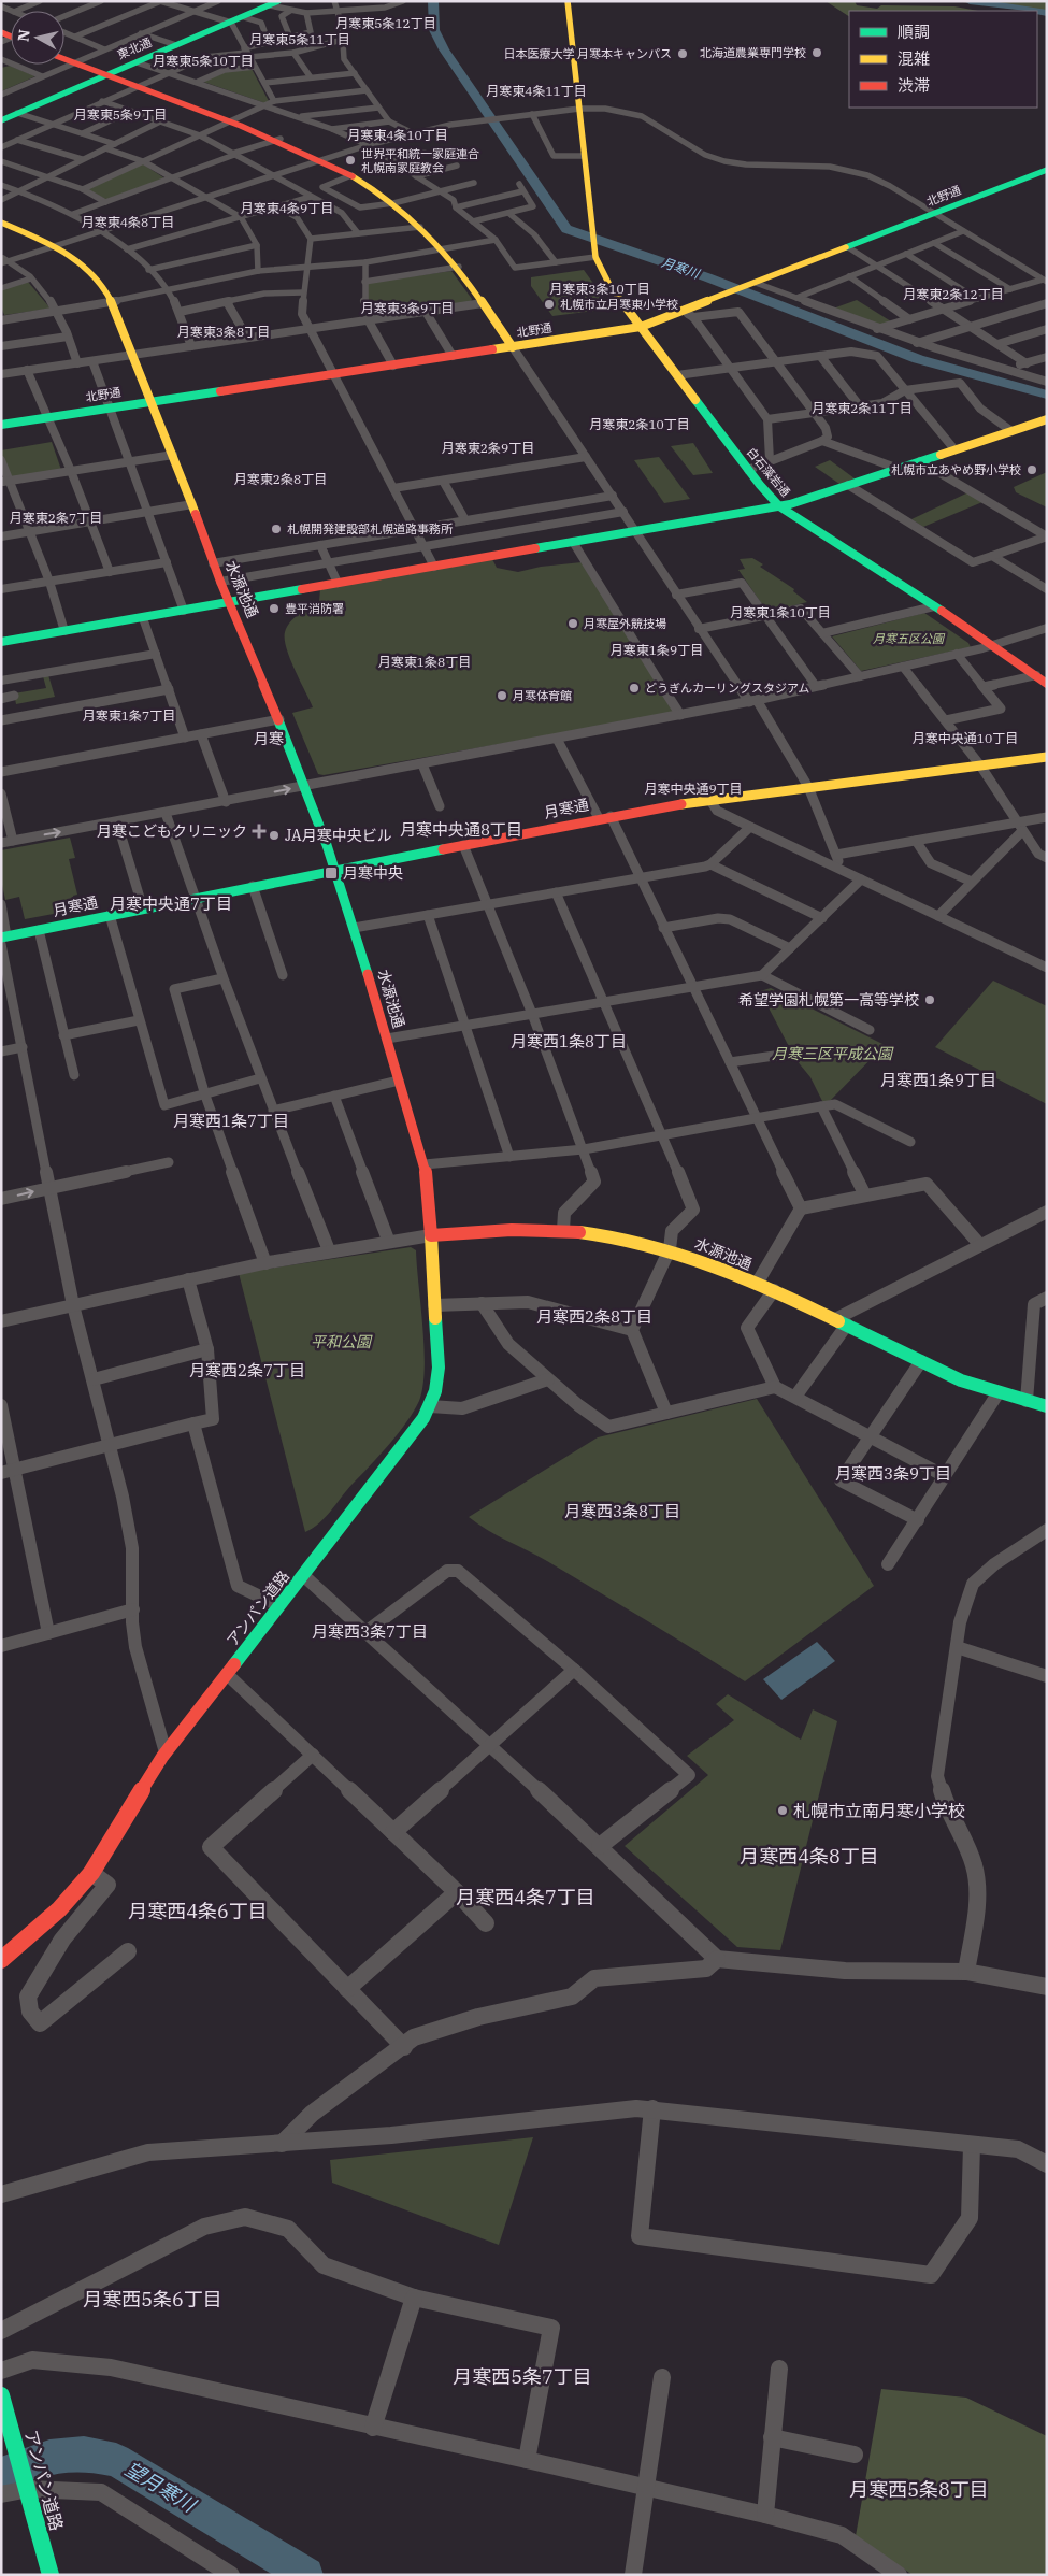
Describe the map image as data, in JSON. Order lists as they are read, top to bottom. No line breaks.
{"streets":{"main road":["東北通","北野通","白石藻岩通","水源池通","月寒通","アンパン道路"]},"crossings":[["北野通","白石藻岩通"],["北野通","水源池通"],["水源池通","月寒通"],["水源池通","アンパン道路"]],"districts":["月寒東5条12丁目","月寒東5条11丁目","月寒東5条10丁目","月寒東4条11丁目","月寒東5条9丁目","月寒東4条10丁目","月寒東4条9丁目","月寒東4条8丁目","月寒東3条10丁目","月寒東2条12丁目","月寒東3条9丁目","月寒東3条8丁目","月寒東2条11丁目","月寒東2条10丁目","月寒東2条9丁目","月寒東2条8丁目","月寒東2条7丁目","月寒東1条10丁目","月寒東1条9丁目","月寒東1条8丁目","月寒東1条7丁目","月寒中央通10丁目","月寒","月寒中央通9丁目","月寒中央通8丁目","月寒中央通7丁目","月寒西1条8丁目","月寒西1条9丁目","月寒西1条7丁目","月寒西2条8丁目","月寒西2条7丁目","月寒西3条9丁目","月寒西3条8丁目","月寒西3条7丁目","月寒西4条8丁目","月寒西4条7丁目","月寒西4条6丁目","月寒西5条6丁目","月寒西5条7丁目","月寒西5条8丁目"],"water":["月寒川","望月寒川"],"parks":["月寒五区公園","月寒三区平成公園","平和公園"],"places":{"other":["北海道農業専門学校","日本医療大学 月寒本キャンパス","世界平和統一家庭連合 札幌南家庭教会","札幌市立月寒東小学校","札幌市立あやめ野小学校","札幌開発建設部札幌道路事務所","豊平消防署","月寒屋外競技場","どうぎんカーリングスタジアム","月寒体育館","JA月寒中央ビル","希望学園札幌第一高等学校","札幌市立南月寒小学校"],"health":["月寒こどもクリニック"],"transit":["月寒中央"]},"legend":["順調","混雑","渋滞"],"north":"left"}
